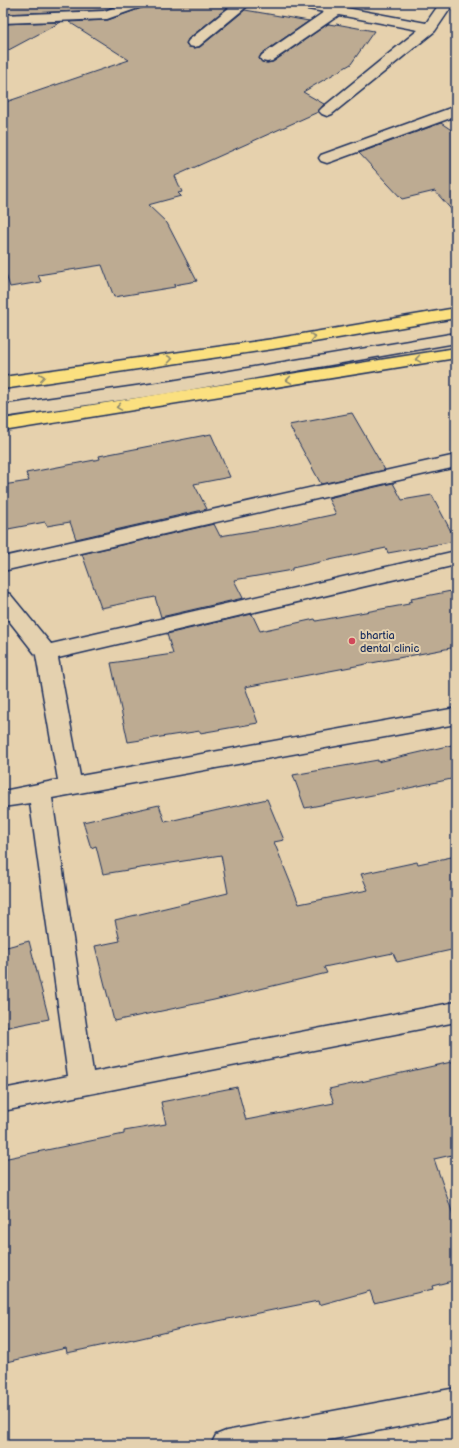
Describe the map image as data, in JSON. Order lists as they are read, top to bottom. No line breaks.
{"places":["bhartia dental clinic"]}
